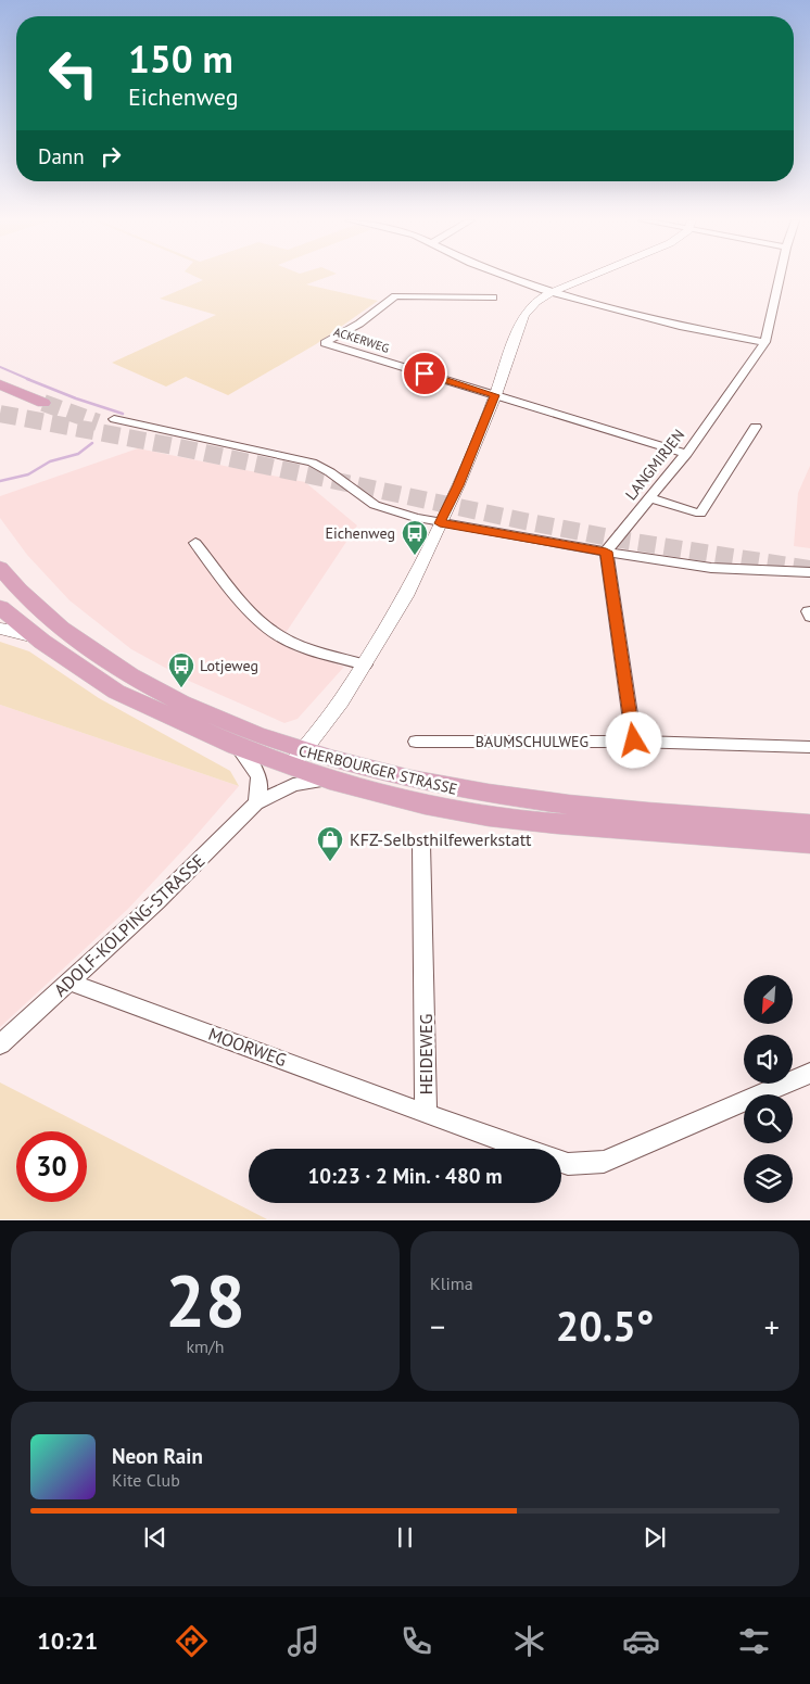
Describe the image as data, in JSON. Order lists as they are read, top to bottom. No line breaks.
{"streets":{"main road":["CHERBOURGER STRASSE"],"street":["ACKERWEG","LANGMIRJEN","BAUMSCHULWEG","ADOLF-KOLPING-STRASSE","MOORWEG","HEIDEWEG"]},"crossings":[["ACKERWEG","LANGMIRJEN"],["CHERBOURGER STRASSE","ADOLF-KOLPING-STRASSE"],["ADOLF-KOLPING-STRASSE","MOORWEG"],["MOORWEG","HEIDEWEG"]],"places":{"bus stop":["Eichenweg","Lotjeweg"],"shop":["KFZ-Selbsthilfewerkstatt"]},"north":"bottom left","page":{"turn":["150 m","Eichenweg"],"then":"Dann","limit":"30","trip":"10:23 · 2 Min. · 480 m","tile":[["28","km/h"],"Klima"],"heat":["−","20.5°","+"],"song":["Neon Rain","Kite Club"],"tabs":"10:21"}}
